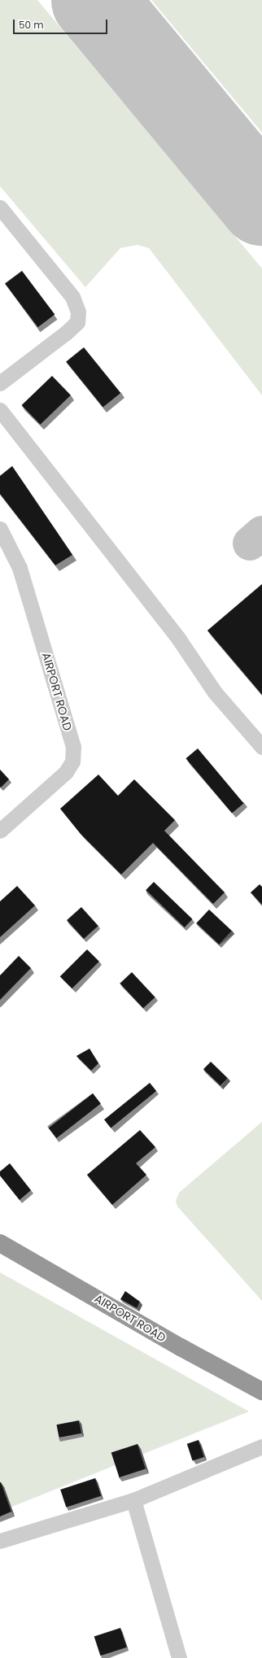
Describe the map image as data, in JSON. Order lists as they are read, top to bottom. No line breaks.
{"streets":{"highway":["AIRPORT ROAD"]},"scale_bar":"50 m"}
